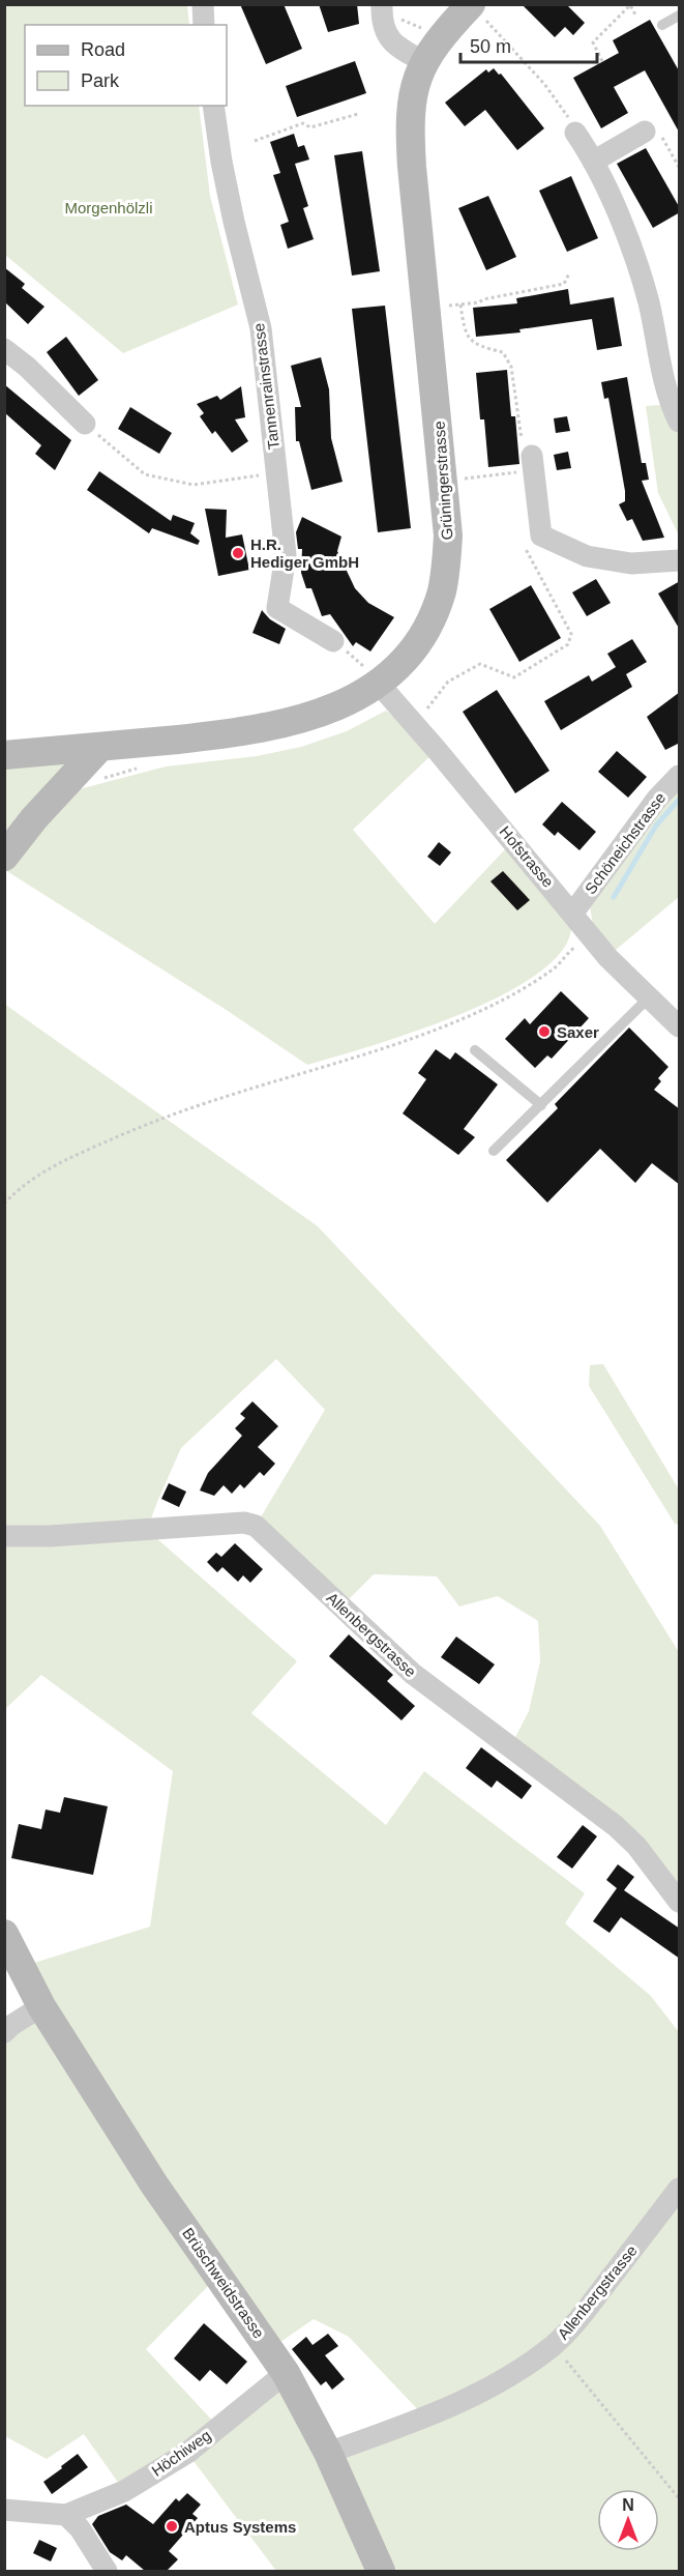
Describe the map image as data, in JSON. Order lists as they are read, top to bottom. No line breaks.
{"streets":{"main road":["Grüningerstrasse","Brüschweidstrasse"],"street":["Tannenrainstrasse","Schöneichstrasse","Hofstrasse","Allenbergstrasse","Höchiweg"]},"crossings":[["Grüningerstrasse","Hofstrasse"],["Schöneichstrasse","Hofstrasse"],["Allenbergstrasse","Brüschweidstrasse"],["Brüschweidstrasse","Höchiweg"]],"parks":["Morgenhölzli"],"places":["H.R. Hediger GmbH","Saxer","Aptus Systems"],"legend":["Road","Park"],"scale_bar":"50 m","north":"top"}
